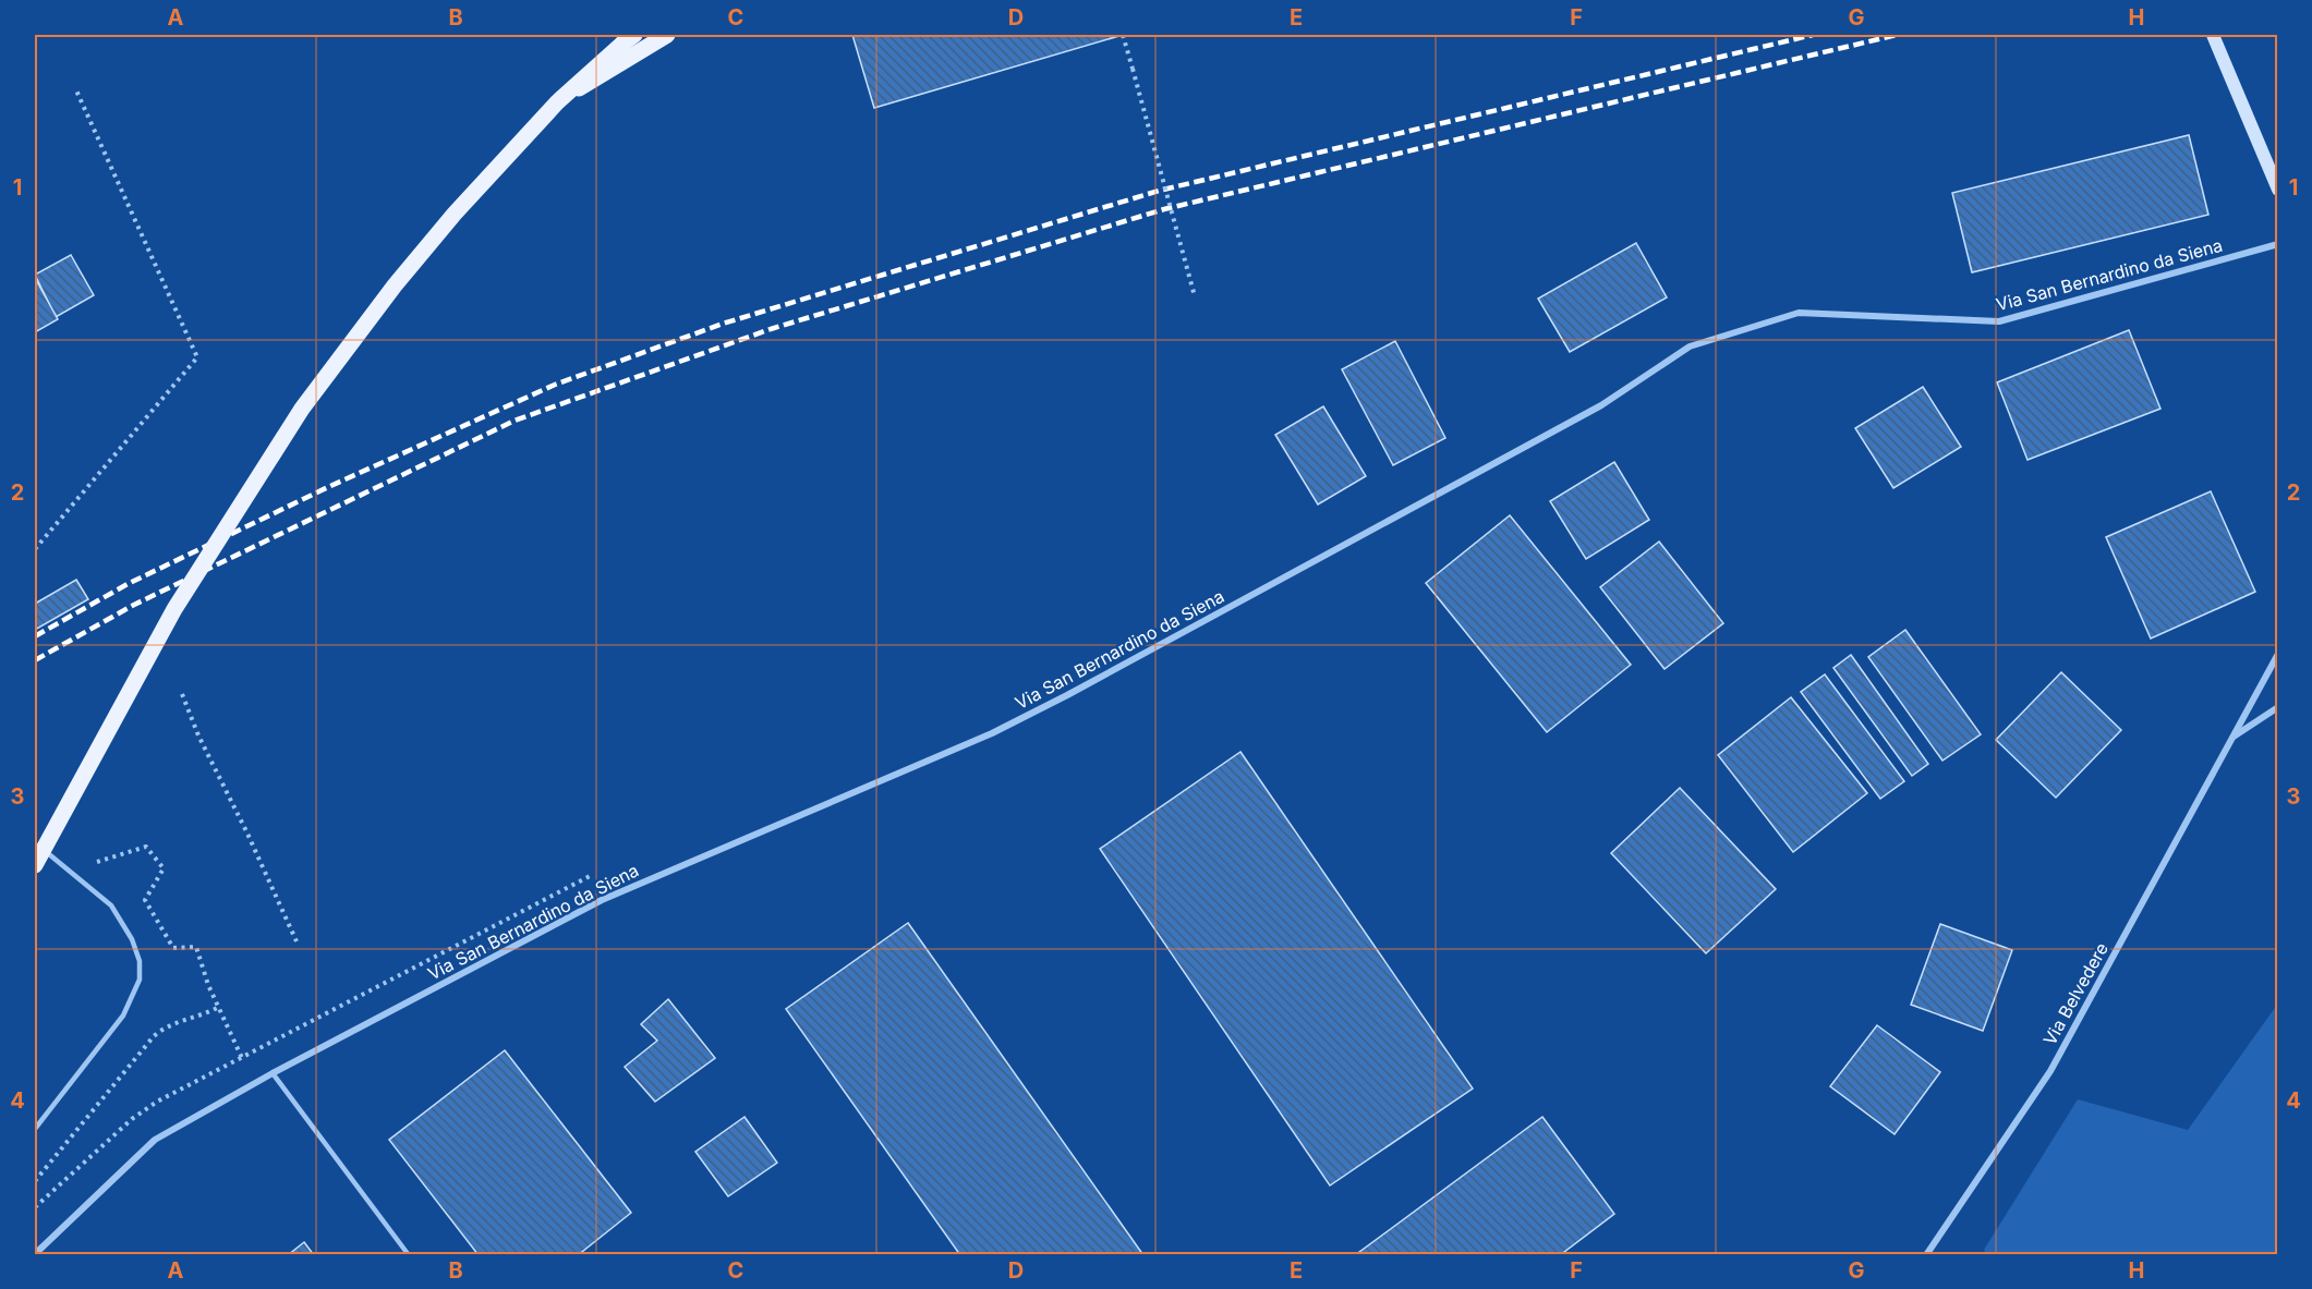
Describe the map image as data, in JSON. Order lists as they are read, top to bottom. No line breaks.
{"streets":{"street":["Via San Bernardino da Siena","Via Belvedere"]},"grid":{"columns":["A","B","C","D","E","F","G","H"],"rows":["1","2","3","4"]}}
